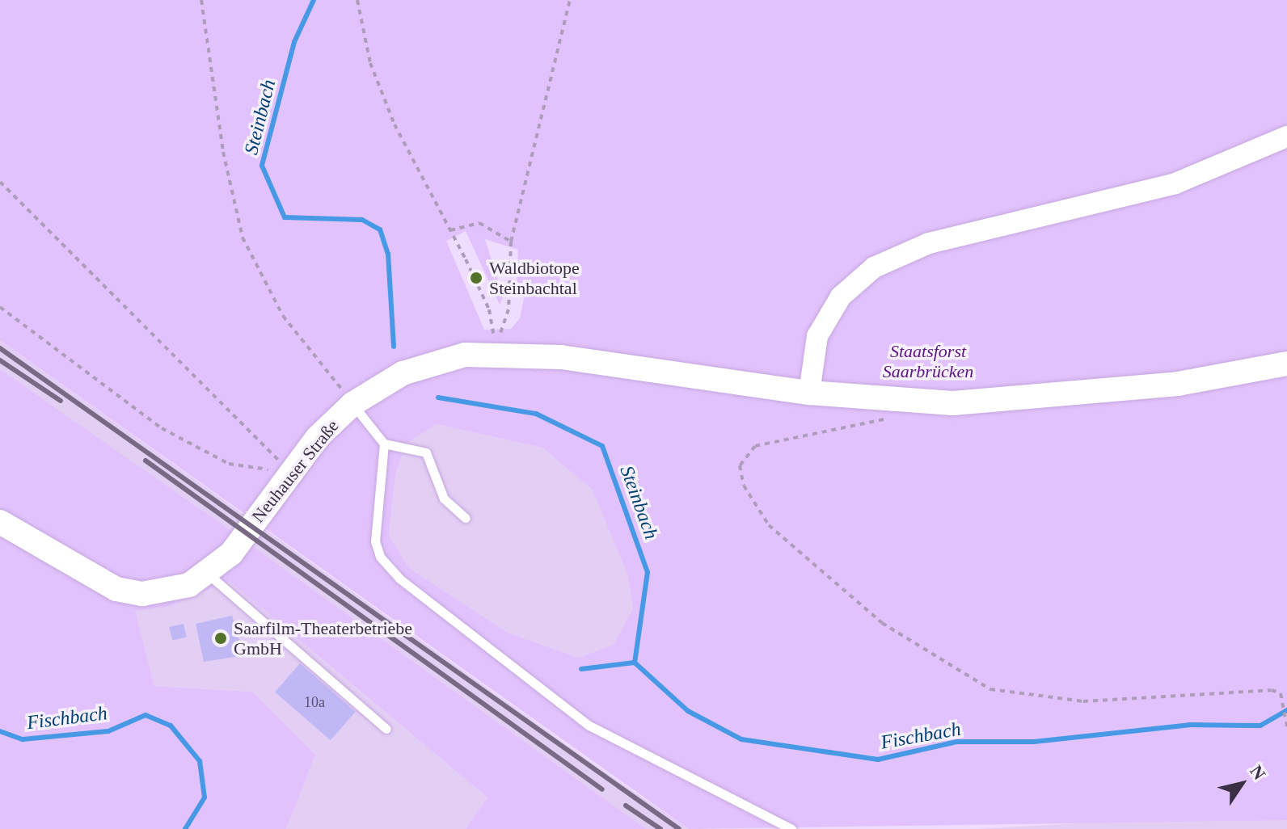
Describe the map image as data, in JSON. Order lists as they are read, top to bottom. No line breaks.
{"streets":{"main road":["Neuhauser Straße"]},"water":["Steinbach","Fischbach"],"parks":["Staatsforst Saarbrücken"],"places":["Waldbiotope Steinbachtal","Saarfilm-Theaterbetriebe GmbH"],"house_numbers":["10a"],"north":"top right"}
